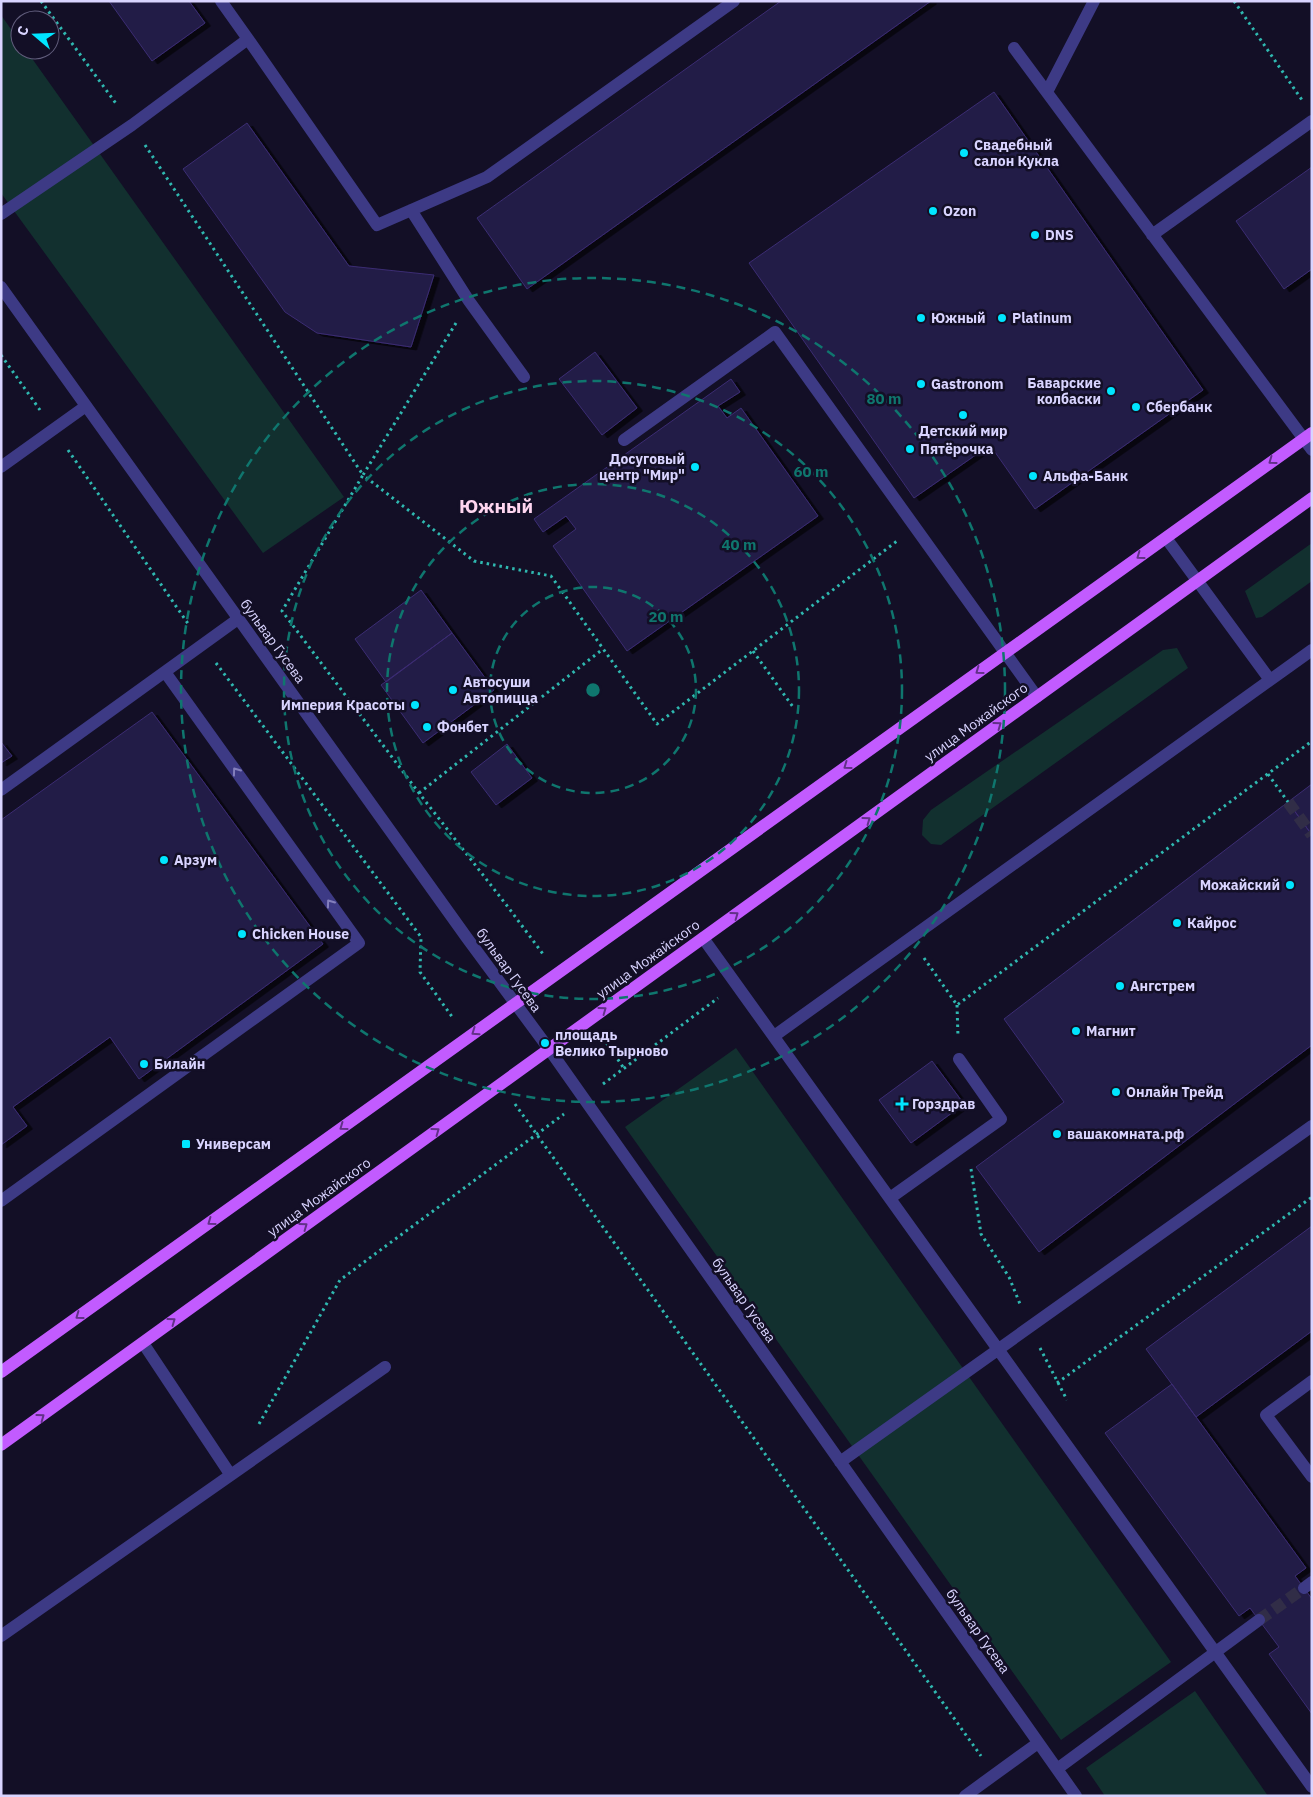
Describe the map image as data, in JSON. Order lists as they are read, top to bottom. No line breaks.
{"streets":{"main road":["улица Можайского"],"street":["бульвар Гусева"]},"crossings":[["бульвар Гусева","улица Можайского"]],"districts":["Южный"],"places":{"other":["Свадебный салон Кукла","Ozon","DNS","Южный","Platinum","Gastronom","Баварские колбаски","Сбербанк","Детский мир","Пятёрочка","Досуговый центр \"Мир\"","Альфа-Банк","Автосуши Автопицца","Империя Красоты","Фонбет","Арзум","Можайский","Кайрос","Chicken House","Ангстрем","Магнит","площадь Велико Тырново","Билайн","Онлайн Трейд","вашакомната.рф"],"health":["Горздрав"],"transit":["Универсам"]},"north":"left","rings":["80 m","60 m","40 m","20 m"]}
